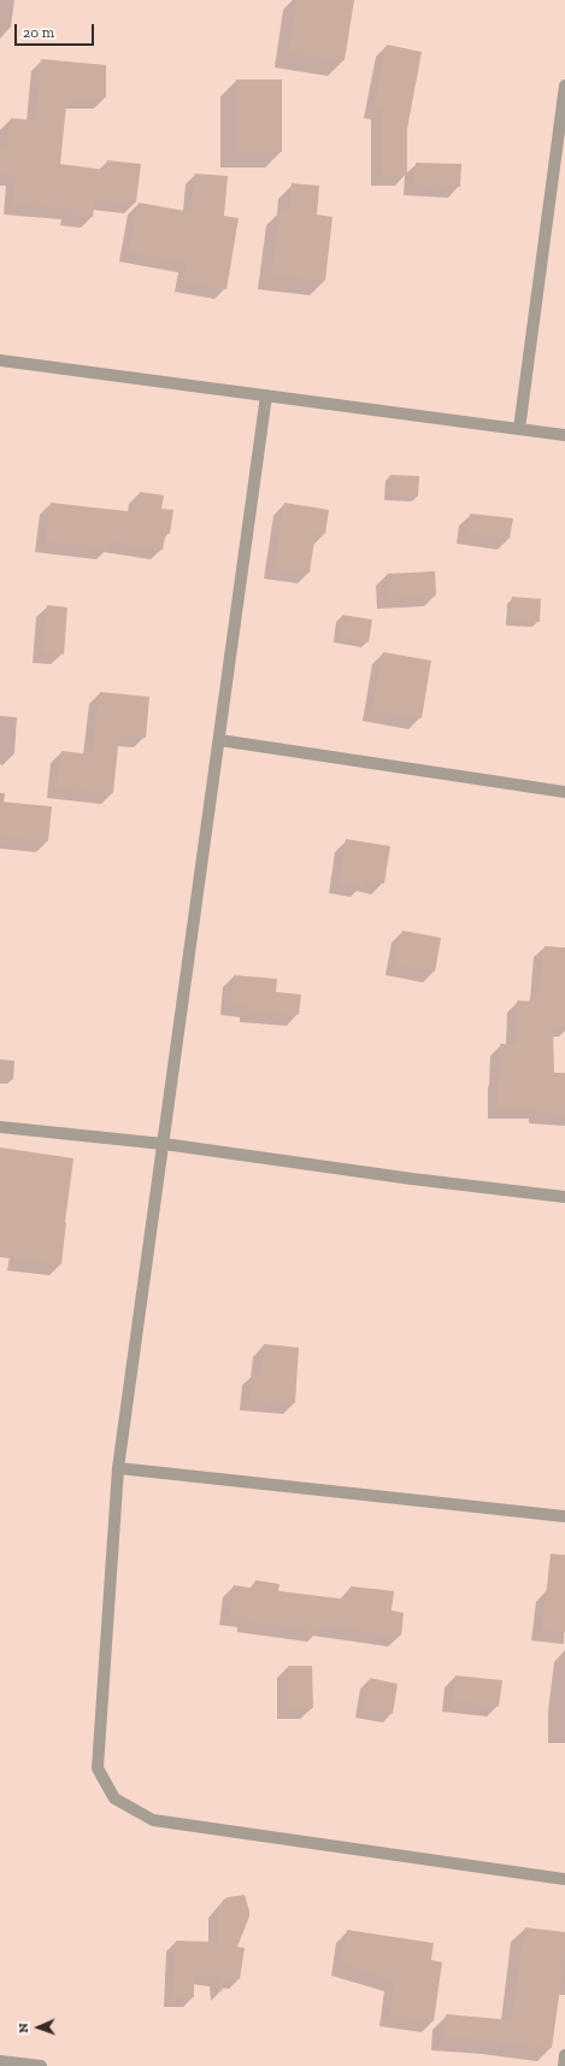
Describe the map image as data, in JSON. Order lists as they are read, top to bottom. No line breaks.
{"scale_bar":"20 m","north":"left"}
